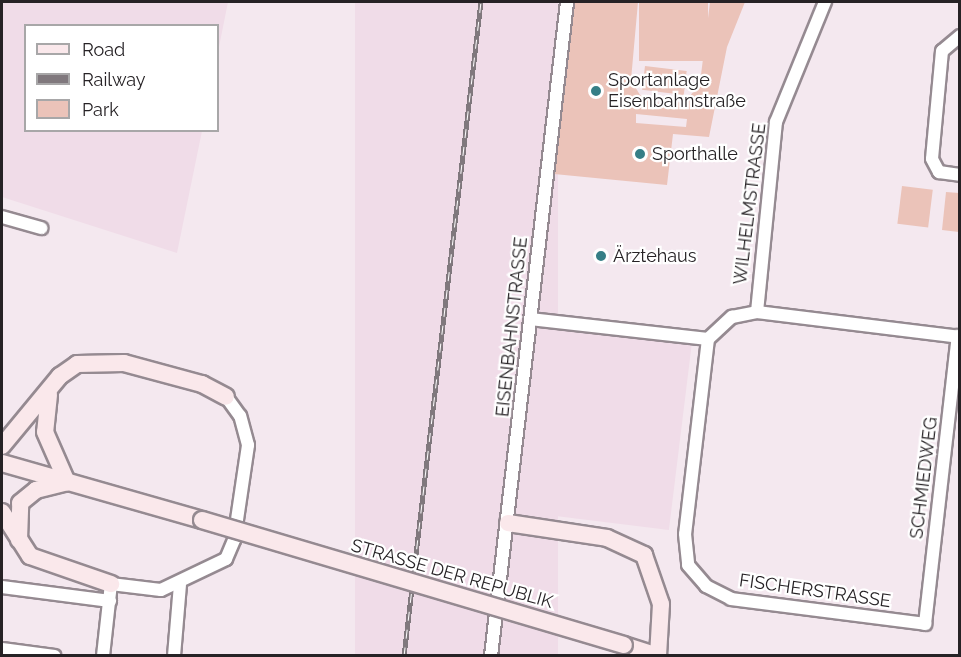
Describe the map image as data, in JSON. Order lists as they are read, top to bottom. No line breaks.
{"streets":{"main road":["STRASSE DER REPUBLIK"],"street":["WILHELMSTRASSE","EISENBAHNSTRASSE","SCHMIEDWEG","FISCHERSTRASSE"]},"crossings":[["SCHMIEDWEG","FISCHERSTRASSE"]],"places":["Sportanlage Eisenbahnstraße","Sporthalle","Ärztehaus"],"legend":["Road","Railway","Park"]}
